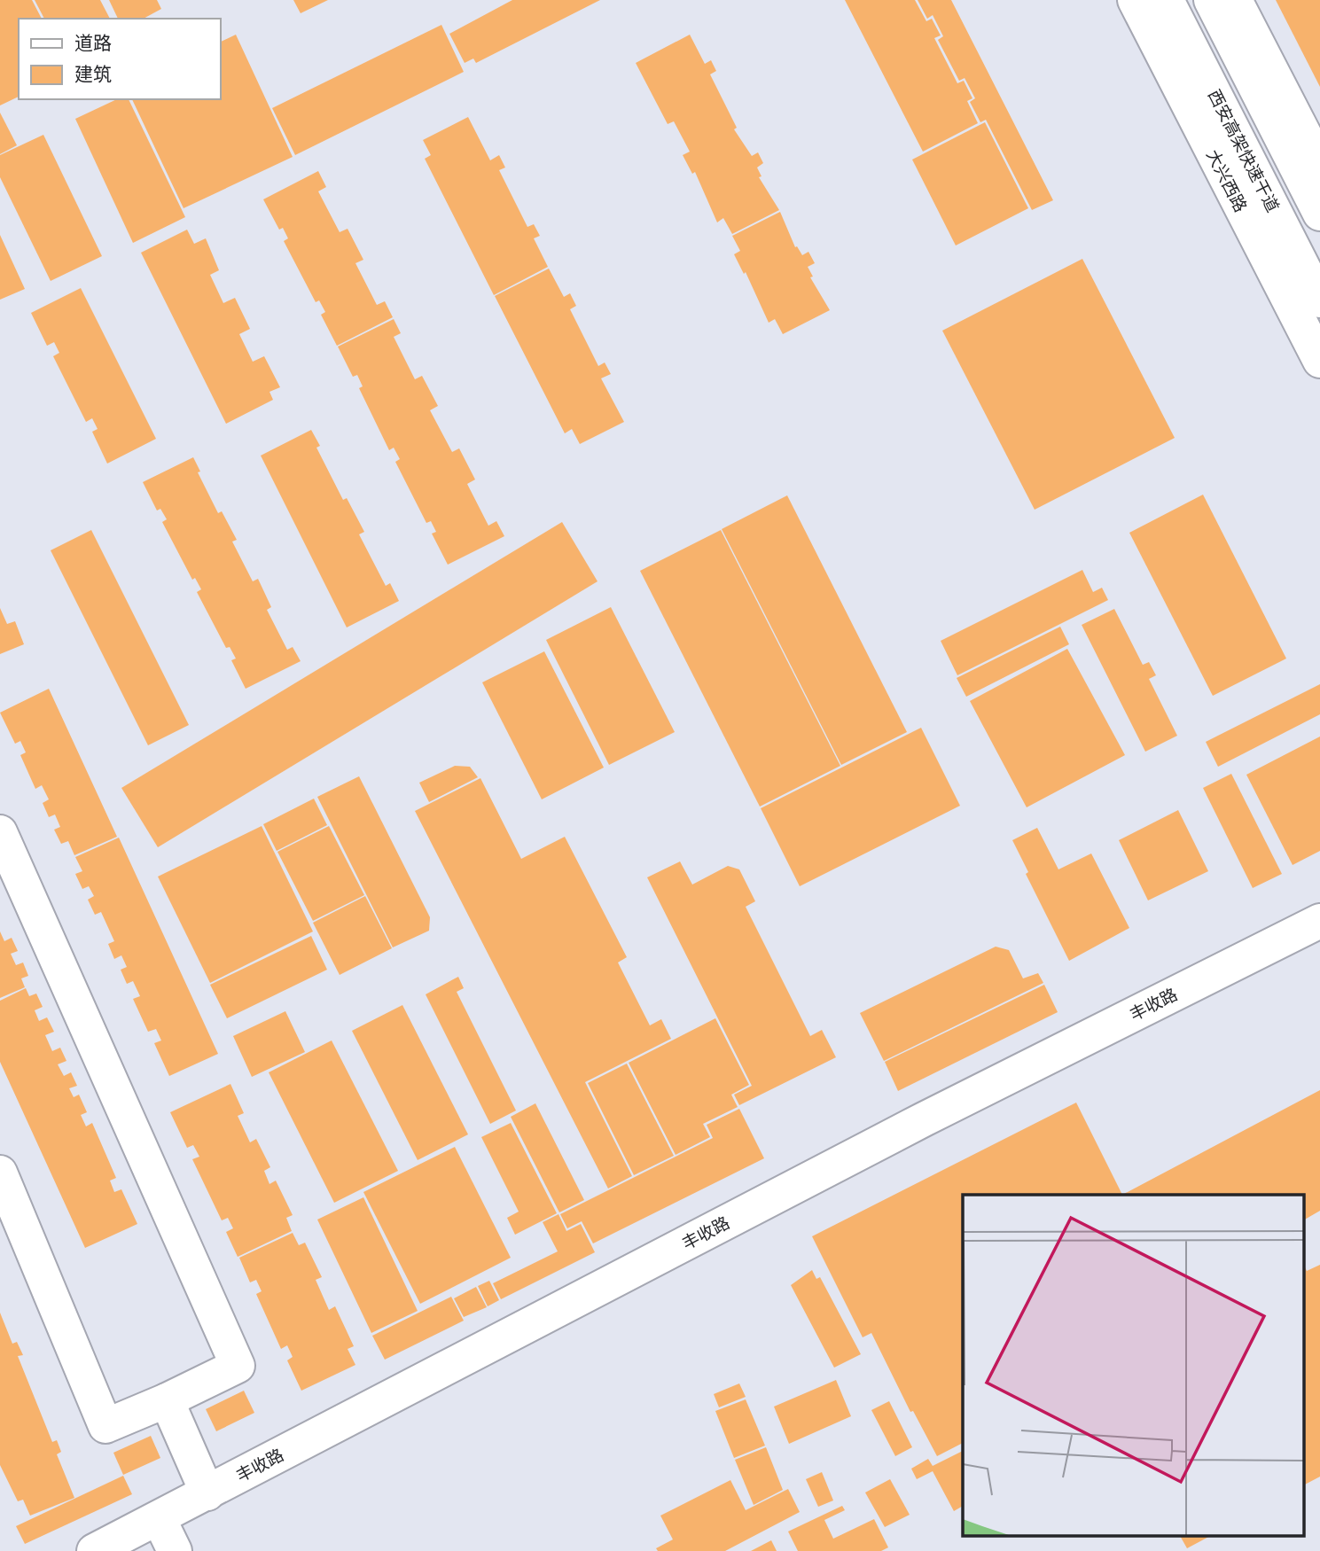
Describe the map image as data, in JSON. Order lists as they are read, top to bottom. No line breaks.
{"streets":{"main road":["西安高架快速干道","大兴西路","丰收路"]},"legend":["道路","建筑"]}
